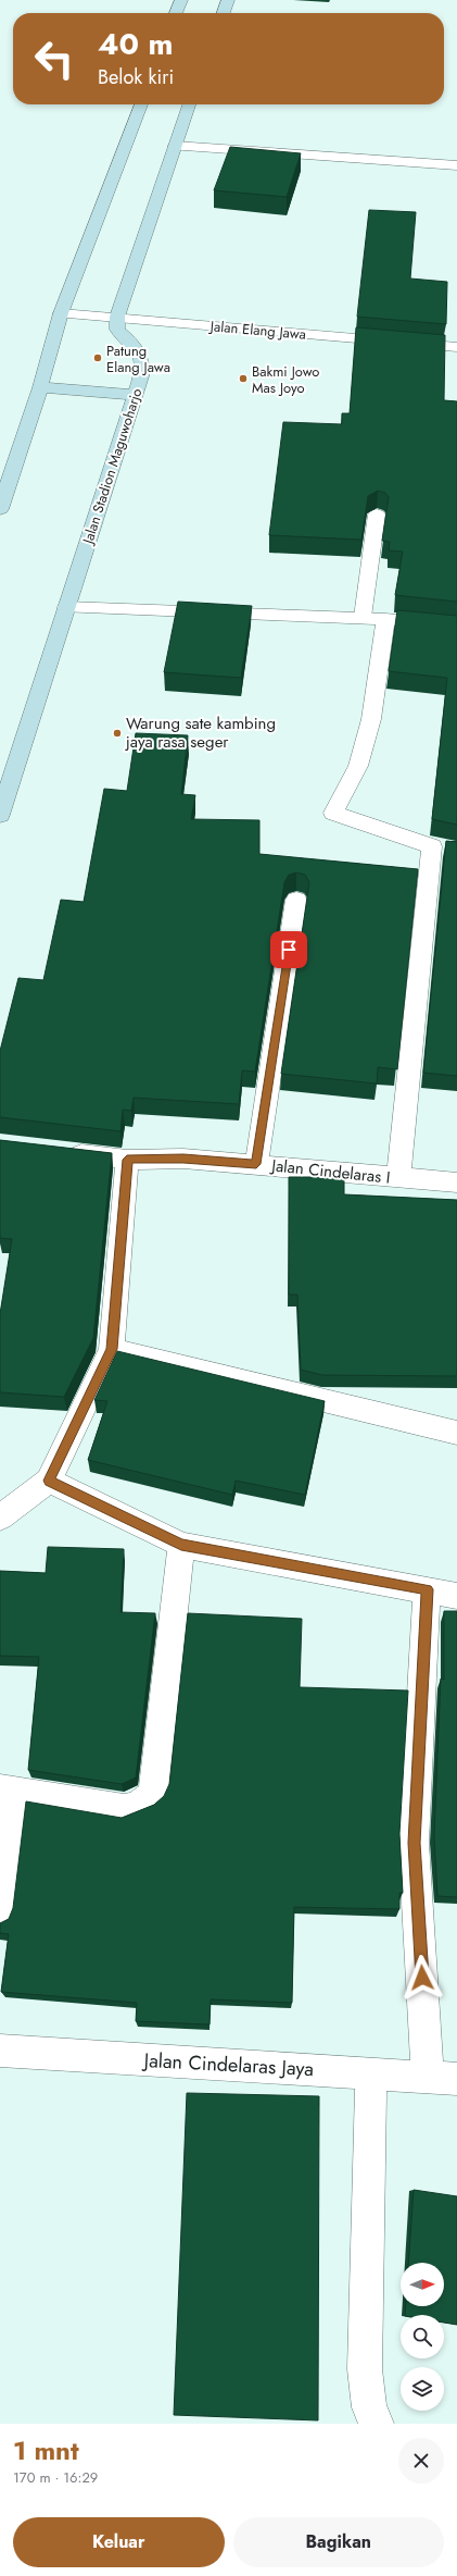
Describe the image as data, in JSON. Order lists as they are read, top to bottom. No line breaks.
{"streets":{"main road":["Jalan Stadion Maguwoharjo"],"street":["Jalan Elang Jawa","Jalan Cindelaras I","Jalan Cindelaras Jaya"]},"crossings":[["Jalan Elang Jawa","Jalan Stadion Maguwoharjo"]],"places":["Patung Elang Jawa","Bakmi Jowo Mas Joyo","Warung sate kambing jaya rasa seger"],"north":"right","page":{"turn":["40 m","Belok kiri"],"heading":["1 mnt","170 m · 16:29"],"buttons":["Keluar","Bagikan"]}}
